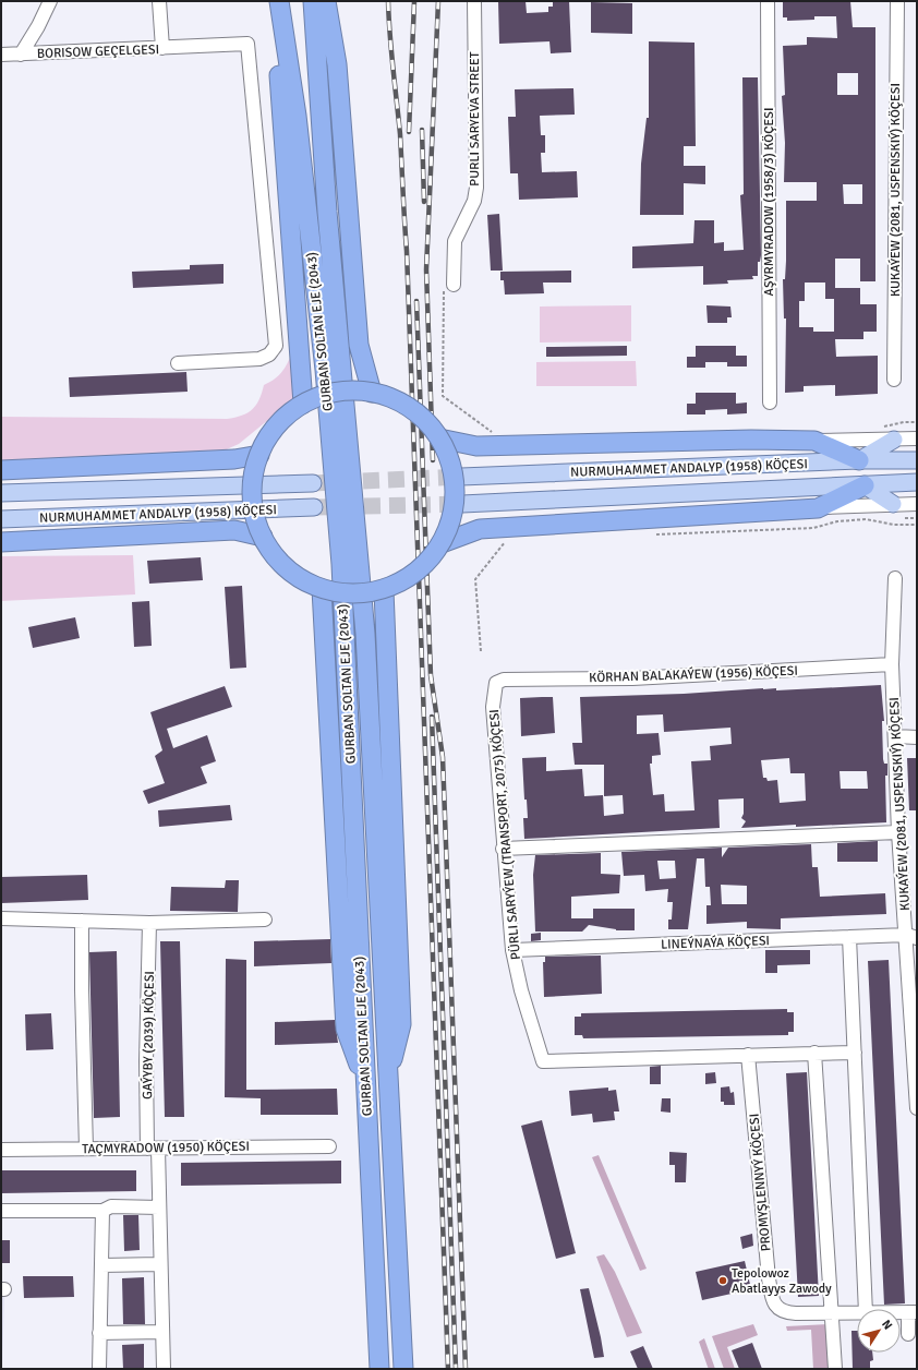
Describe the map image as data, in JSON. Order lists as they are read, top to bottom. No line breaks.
{"streets":{"highway":["GURBAN SOLTAN EJE (2043)"],"main road":["NURMUHAMMET ANDALYP (1958) KÖÇESI"],"street":["BORISOW GEÇELGESI","PURLI SARYEVA STREET","KUKAÝEW (2081, USPENSKIÝ) KÖÇESI","AŞYRMYRADOW (1958/3) KÖÇESI","KÖRHAN BALAKAÝEW (1956) KÖÇESI","PÜRLI SARYÝEW (TRANSPORT, 2075) KÖÇESI","LINEÝNAÝA KÖÇESI","GAÝYBY (2039) KÖÇESI","TAÇMYRADOW (1950) KÖÇESI","PROMYŞLENNYÝ KÖÇESI"]},"crossings":[["KUKAÝEW (2081, USPENSKIÝ) KÖÇESI","KÖRHAN BALAKAÝEW (1956) KÖÇESI"],["KUKAÝEW (2081, USPENSKIÝ) KÖÇESI","LINEÝNAÝA KÖÇESI"],["KÖRHAN BALAKAÝEW (1956) KÖÇESI","PÜRLI SARYÝEW (TRANSPORT, 2075) KÖÇESI"],["PÜRLI SARYÝEW (TRANSPORT, 2075) KÖÇESI","LINEÝNAÝA KÖÇESI"],["PÜRLI SARYÝEW (TRANSPORT, 2075) KÖÇESI","PROMYŞLENNYÝ KÖÇESI"],["GAÝYBY (2039) KÖÇESI","TAÇMYRADOW (1950) KÖÇESI"]],"places":["Tepolowoz Abatlayys Zawody"],"north":"top right"}
